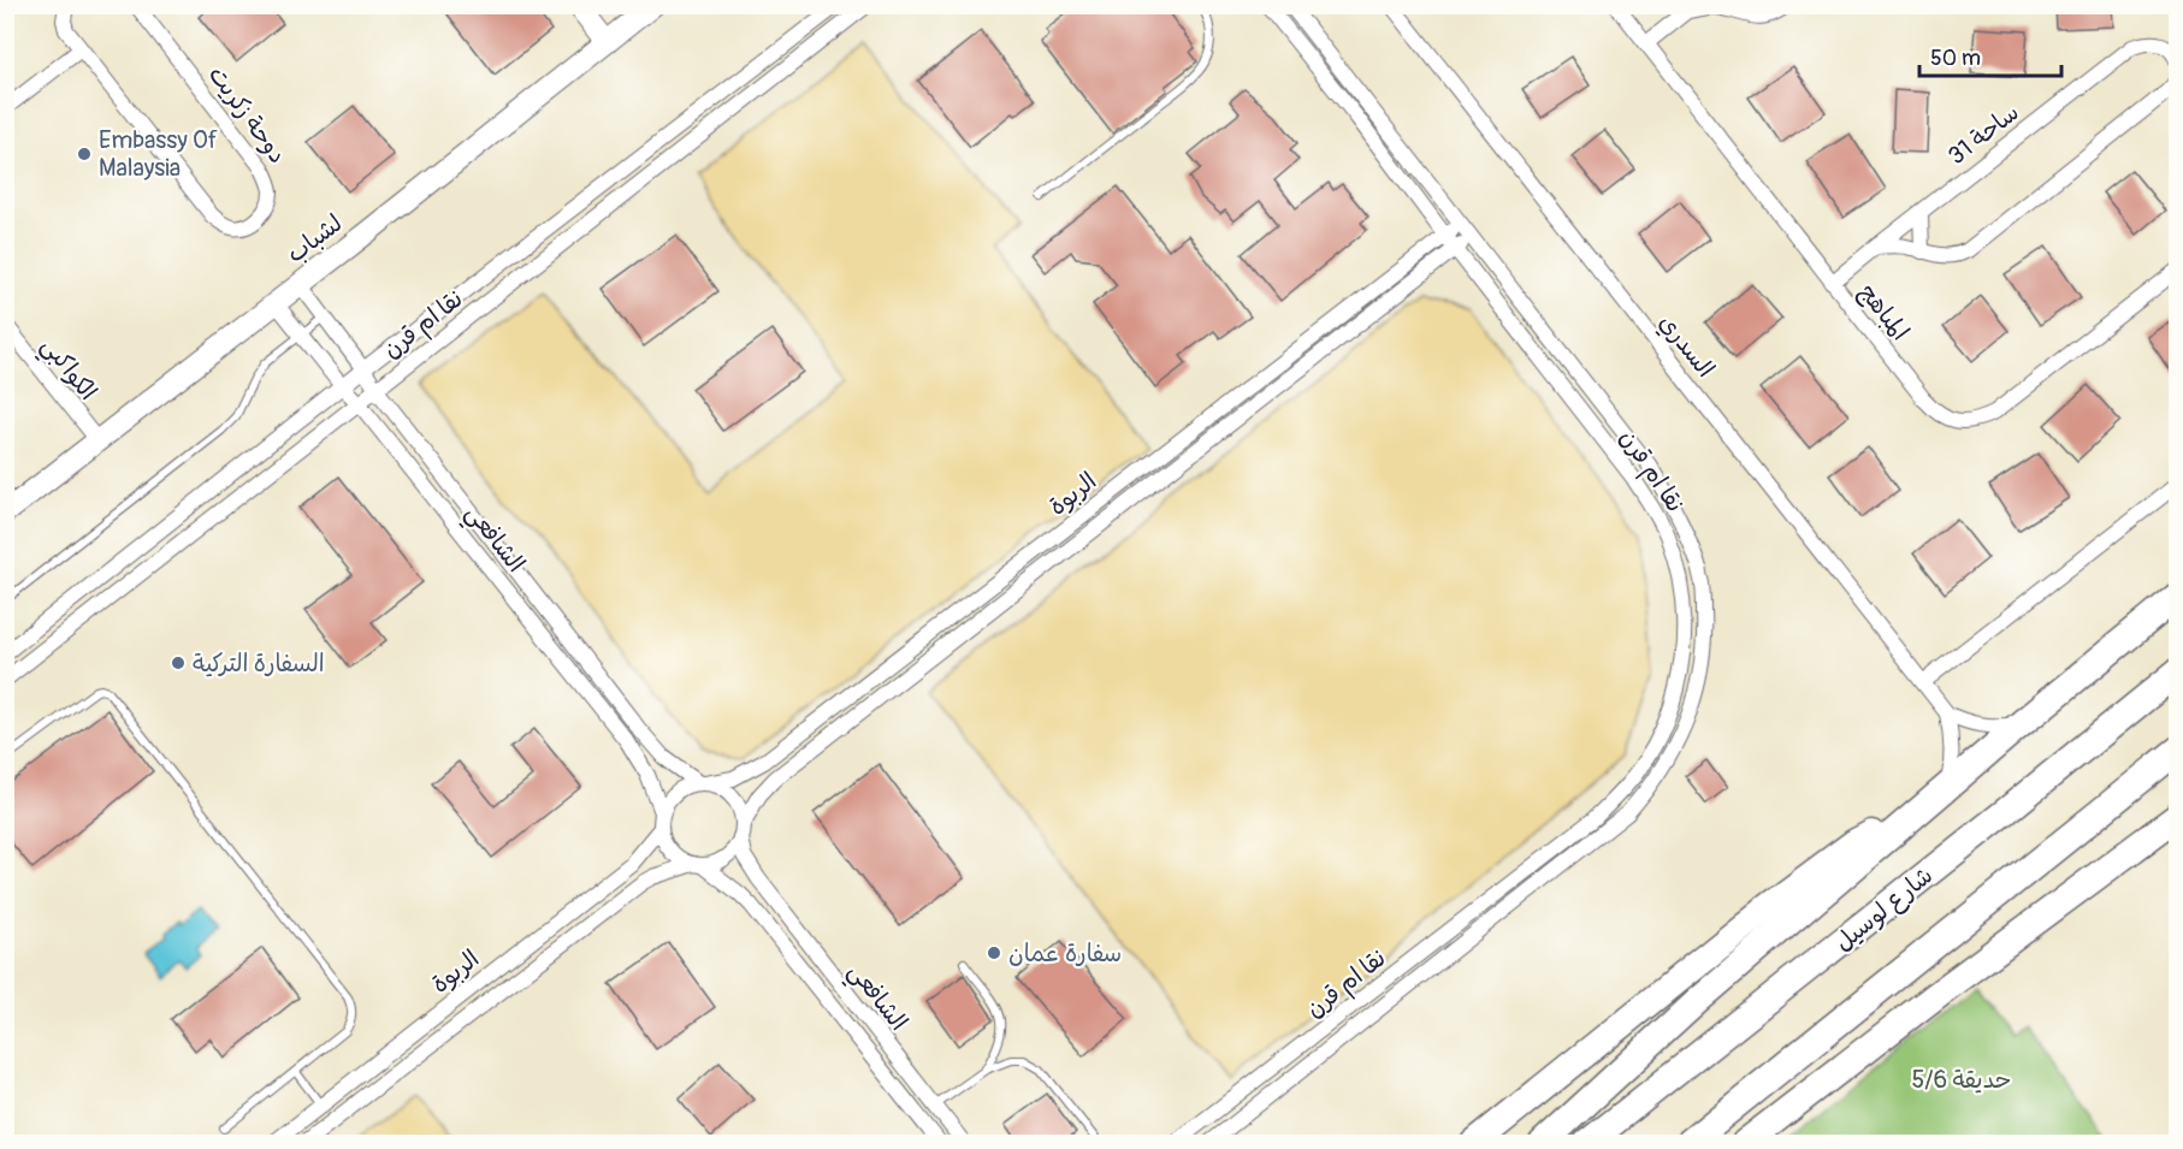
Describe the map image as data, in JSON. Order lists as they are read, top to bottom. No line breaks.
{"streets":{"highway":["شارع لوسيل"],"street":["دوحة زكريت","ساحة 31","لشباب","المباهج","نقا ام قرن","السدري","الكواكبي","الربوة","الشافعي"]},"crossings":[["ساحة 31","المباهج"],["لشباب","الكواكبي"],["لشباب","الشافعي"],["نقا ام قرن","الربوة"],["نقا ام قرن","الشافعي"],["الربوة","الشافعي"]],"parks":["حديقة 5/6"],"places":["Embassy Of Malaysia","السفارة التركية","سفارة عمان"],"scale_bar":"50 m"}
